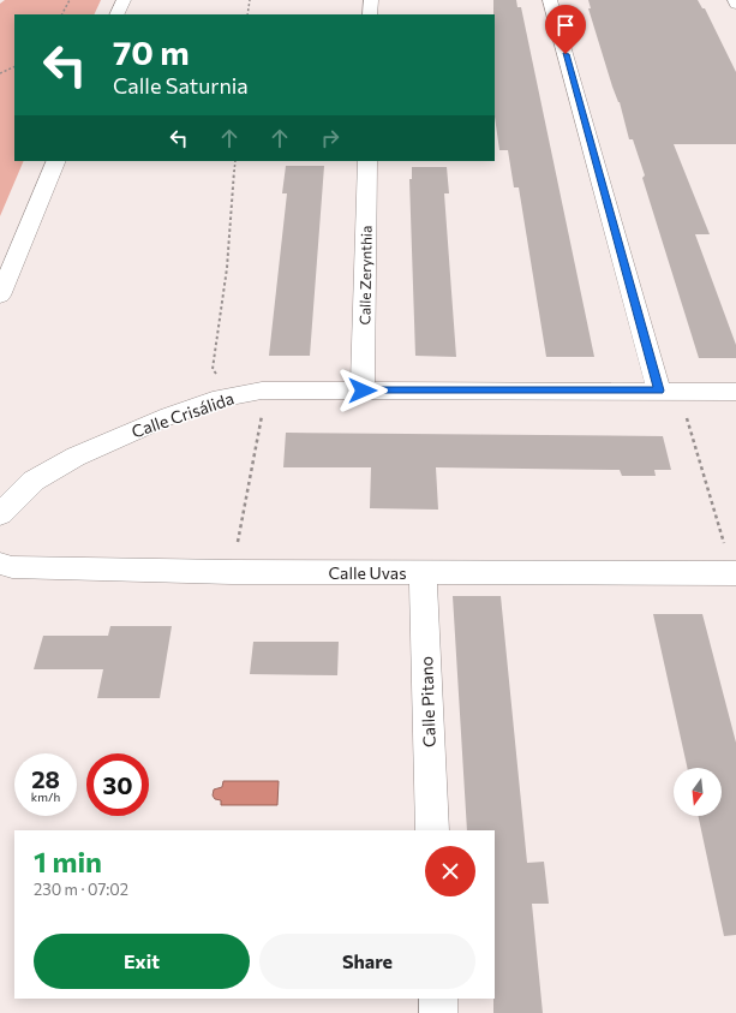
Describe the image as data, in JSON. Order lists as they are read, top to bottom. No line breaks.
{"streets":{"street":["Calle Zerynthia","Calle Crisálida","Calle Uvas","Calle Pitano"]},"crossings":[["Calle Zerynthia","Calle Crisálida"],["Calle Uvas","Calle Pitano"]],"north":"bottom","page":{"turn":["70 m","Calle Saturnia"],"speed":"28 km/h","limit":"30","heading":["1 min","230 m · 07:02"],"buttons":["Exit","Share"]}}
